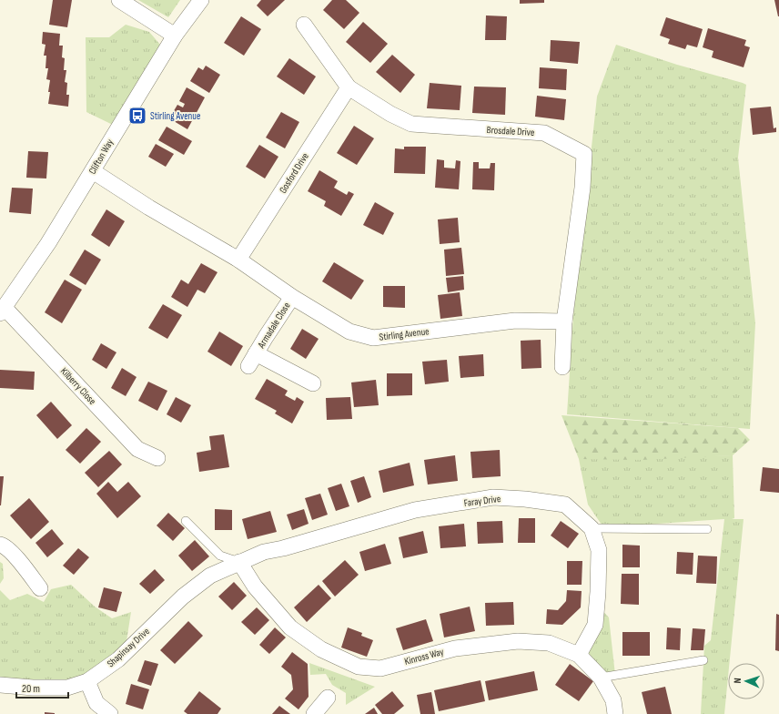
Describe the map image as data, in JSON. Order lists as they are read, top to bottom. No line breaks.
{"streets":{"street":["Brosdale Drive","Clifton Way","Gosford Drive","Armadale Close","Stirling Avenue","Kilberry Close","Faray Drive","Shapinsay Drive","Kinross Way"]},"crossings":[["Brosdale Drive","Gosford Drive"],["Brosdale Drive","Stirling Avenue"],["Clifton Way","Stirling Avenue"],["Clifton Way","Kilberry Close"],["Gosford Drive","Stirling Avenue"],["Armadale Close","Stirling Avenue"],["Faray Drive","Shapinsay Drive"],["Faray Drive","Kinross Way"],["Shapinsay Drive","Kinross Way"]],"places":{"bus stop":["Stirling Avenue"]},"scale_bar":"20 m","north":"left"}
